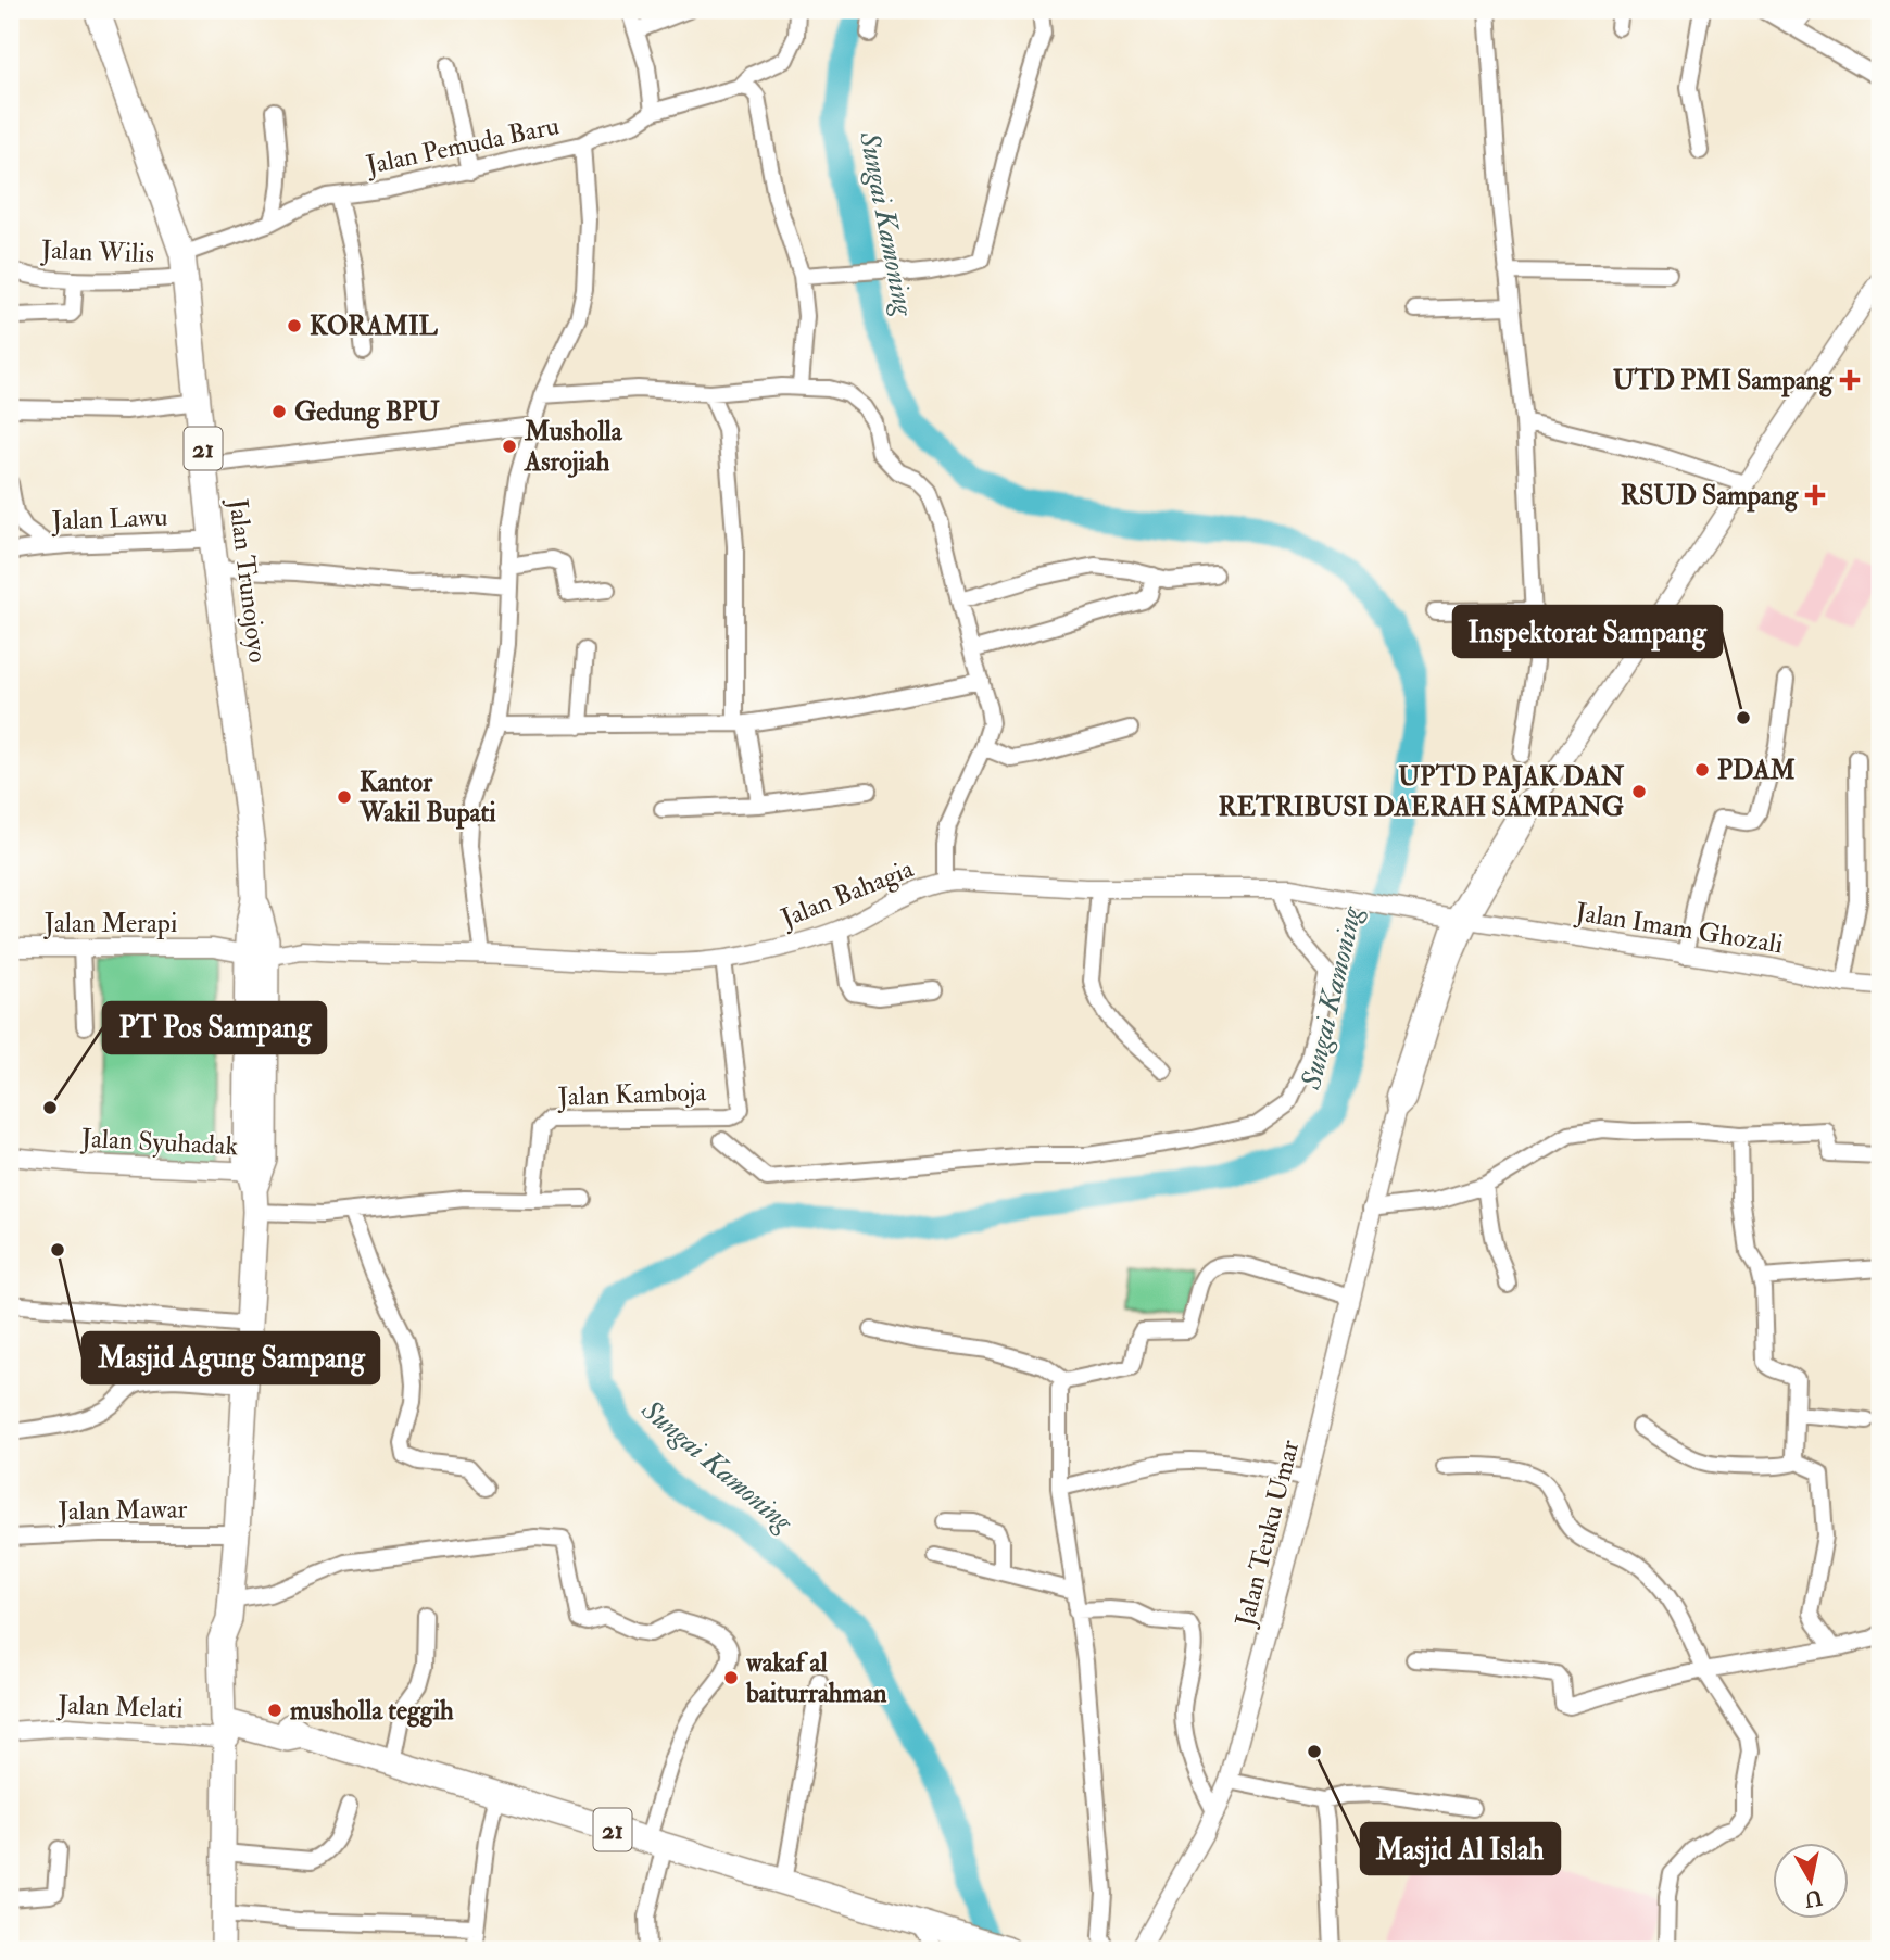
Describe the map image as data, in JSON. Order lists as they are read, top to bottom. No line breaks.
{"streets":{"highway":["21","Jalan Trunojoyo"],"street":["Jalan Pemuda Baru","Jalan Wilis","Jalan Lawu","Jalan Bahagia","Jalan Merapi","Jalan Imam Ghozali","Jalan Kamboja","Jalan Syuhadak","Jalan Mawar","Jalan Teuku Umar","Jalan Melati"]},"crossings":[["Jalan Pemuda Baru","Jalan Wilis"],["Jalan Pemuda Baru","Jalan Trunojoyo"],["Jalan Wilis","Jalan Trunojoyo"],["21","Jalan Trunojoyo"],["21","Jalan Bahagia"],["21","Jalan Merapi"],["21","Jalan Syuhadak"],["21","Jalan Mawar"],["21","Jalan Melati"],["Jalan Lawu","Jalan Trunojoyo"],["Jalan Trunojoyo","Jalan Bahagia"],["Jalan Trunojoyo","Jalan Merapi"],["Jalan Bahagia","Jalan Merapi"],["Jalan Bahagia","Jalan Imam Ghozali"],["Jalan Bahagia","Jalan Kamboja"],["Jalan Imam Ghozali","Jalan Teuku Umar"]],"water":["Sungai Kamoning"],"places":{"other":["KORAMIL","Gedung BPU","Musholla Asrojiah","Inspektorat Sampang","PDAM","UPTD PAJAK DAN RETRIBUSI DAERAH SAMPANG","Kantor Wakil Bupati","PT Pos Sampang","Masjid Agung Sampang","wakaf al baiturrahman","musholla teggih","Masjid Al Islah"],"health":["UTD PMI Sampang","RSUD Sampang"]},"north":"bottom"}
